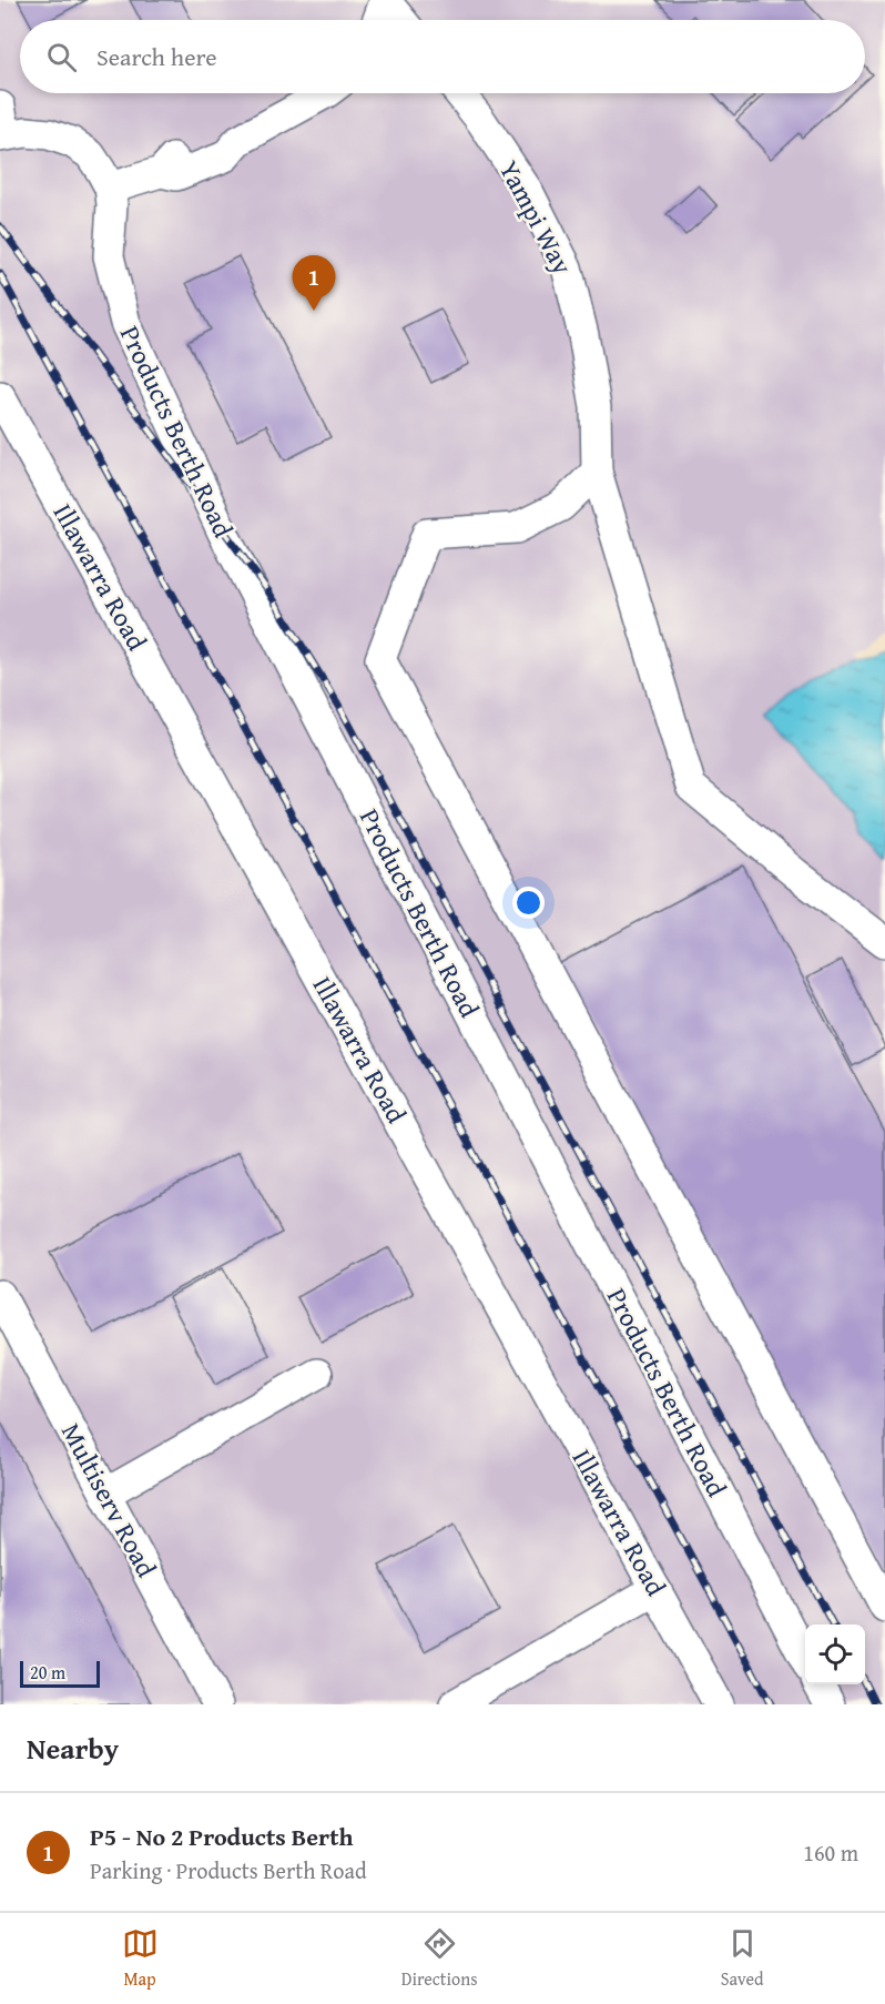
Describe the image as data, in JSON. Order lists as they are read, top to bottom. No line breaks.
{"streets":{"street":["Yampi Way","Products Berth Road","Illawarra Road","Multiserv Road"]},"scale_bar":"20 m","page":{"search":"Search here","pins":"1","scale":"20 m","heading":"Nearby","list":[{"mark":"1","name":"P5 - No 2 Products Berth","note":"Parking · Products Berth Road","value":"160 m"}],"nav":["Map","Directions","Saved"]}}
